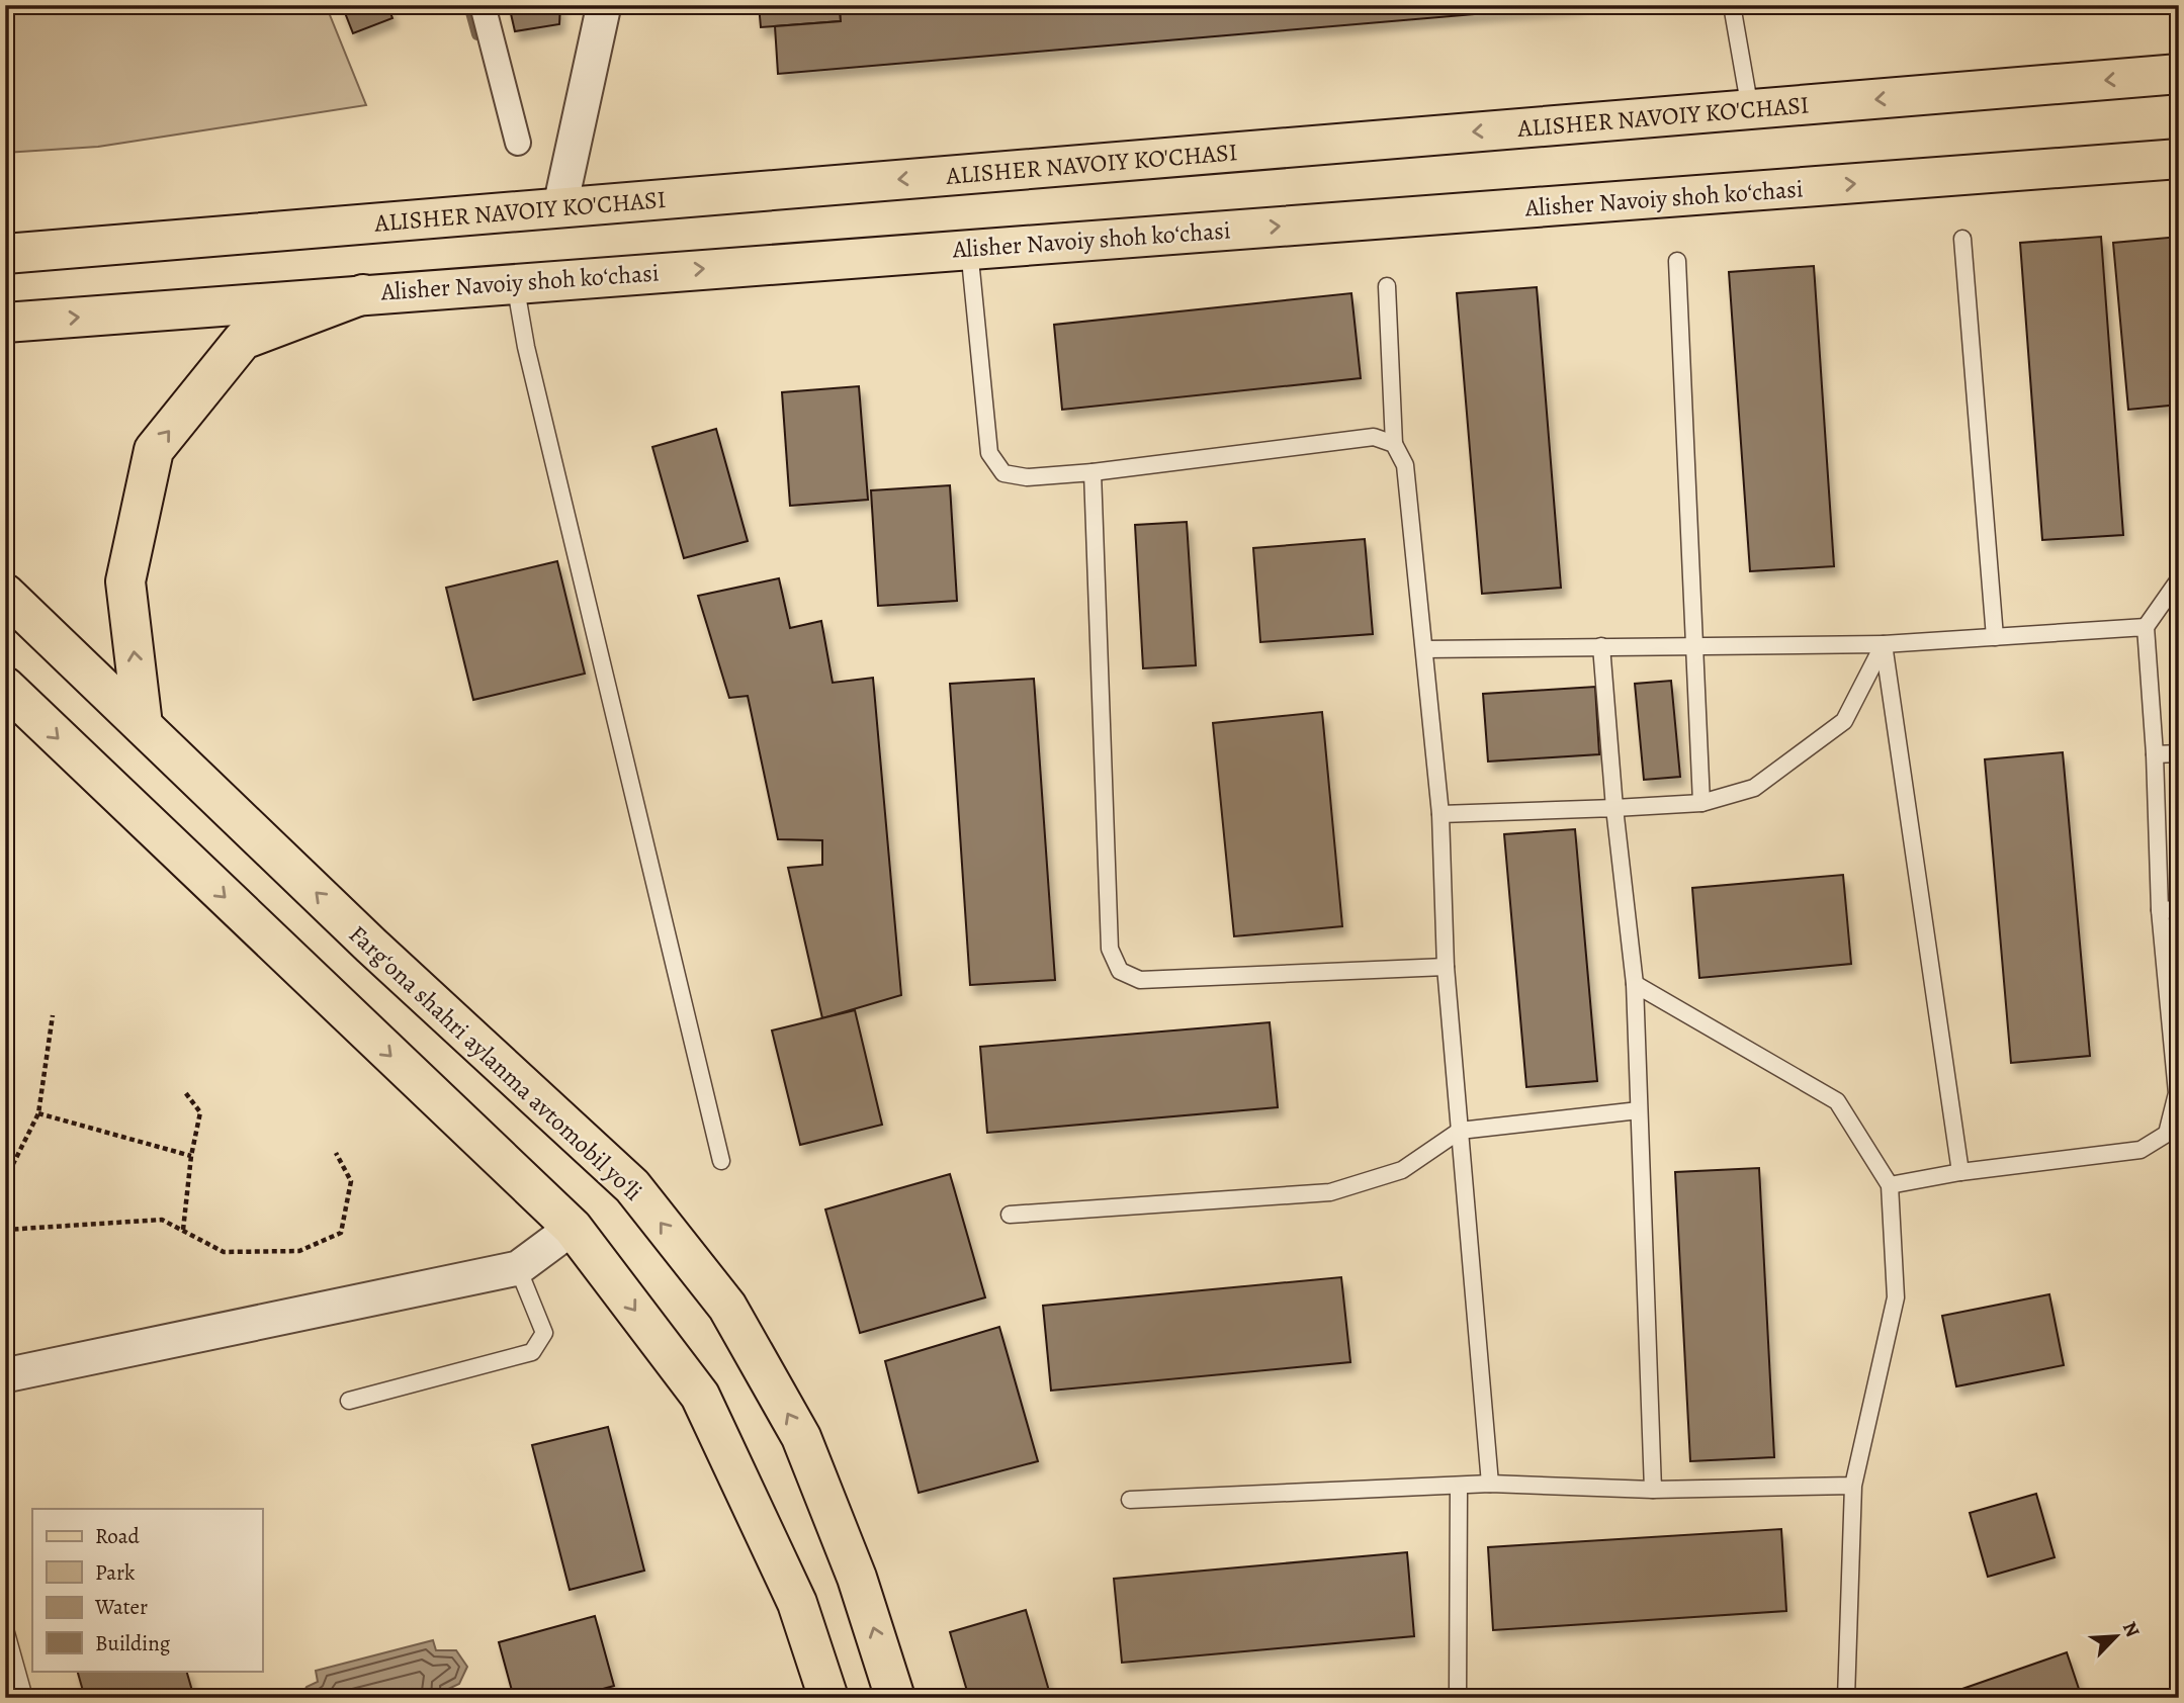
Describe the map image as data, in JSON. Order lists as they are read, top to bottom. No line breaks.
{"streets":{"main road":["ALISHER NAVOIY KO'CHASI","Alisher Navoiy shoh koʻchasi","Fargʻona shahri aylanma avtomobil yoʻli"]},"one_way":["ALISHER NAVOIY KO'CHASI","Alisher Navoiy shoh koʻchasi"],"legend":["Road","Park","Water","Building"],"north":"top right"}
